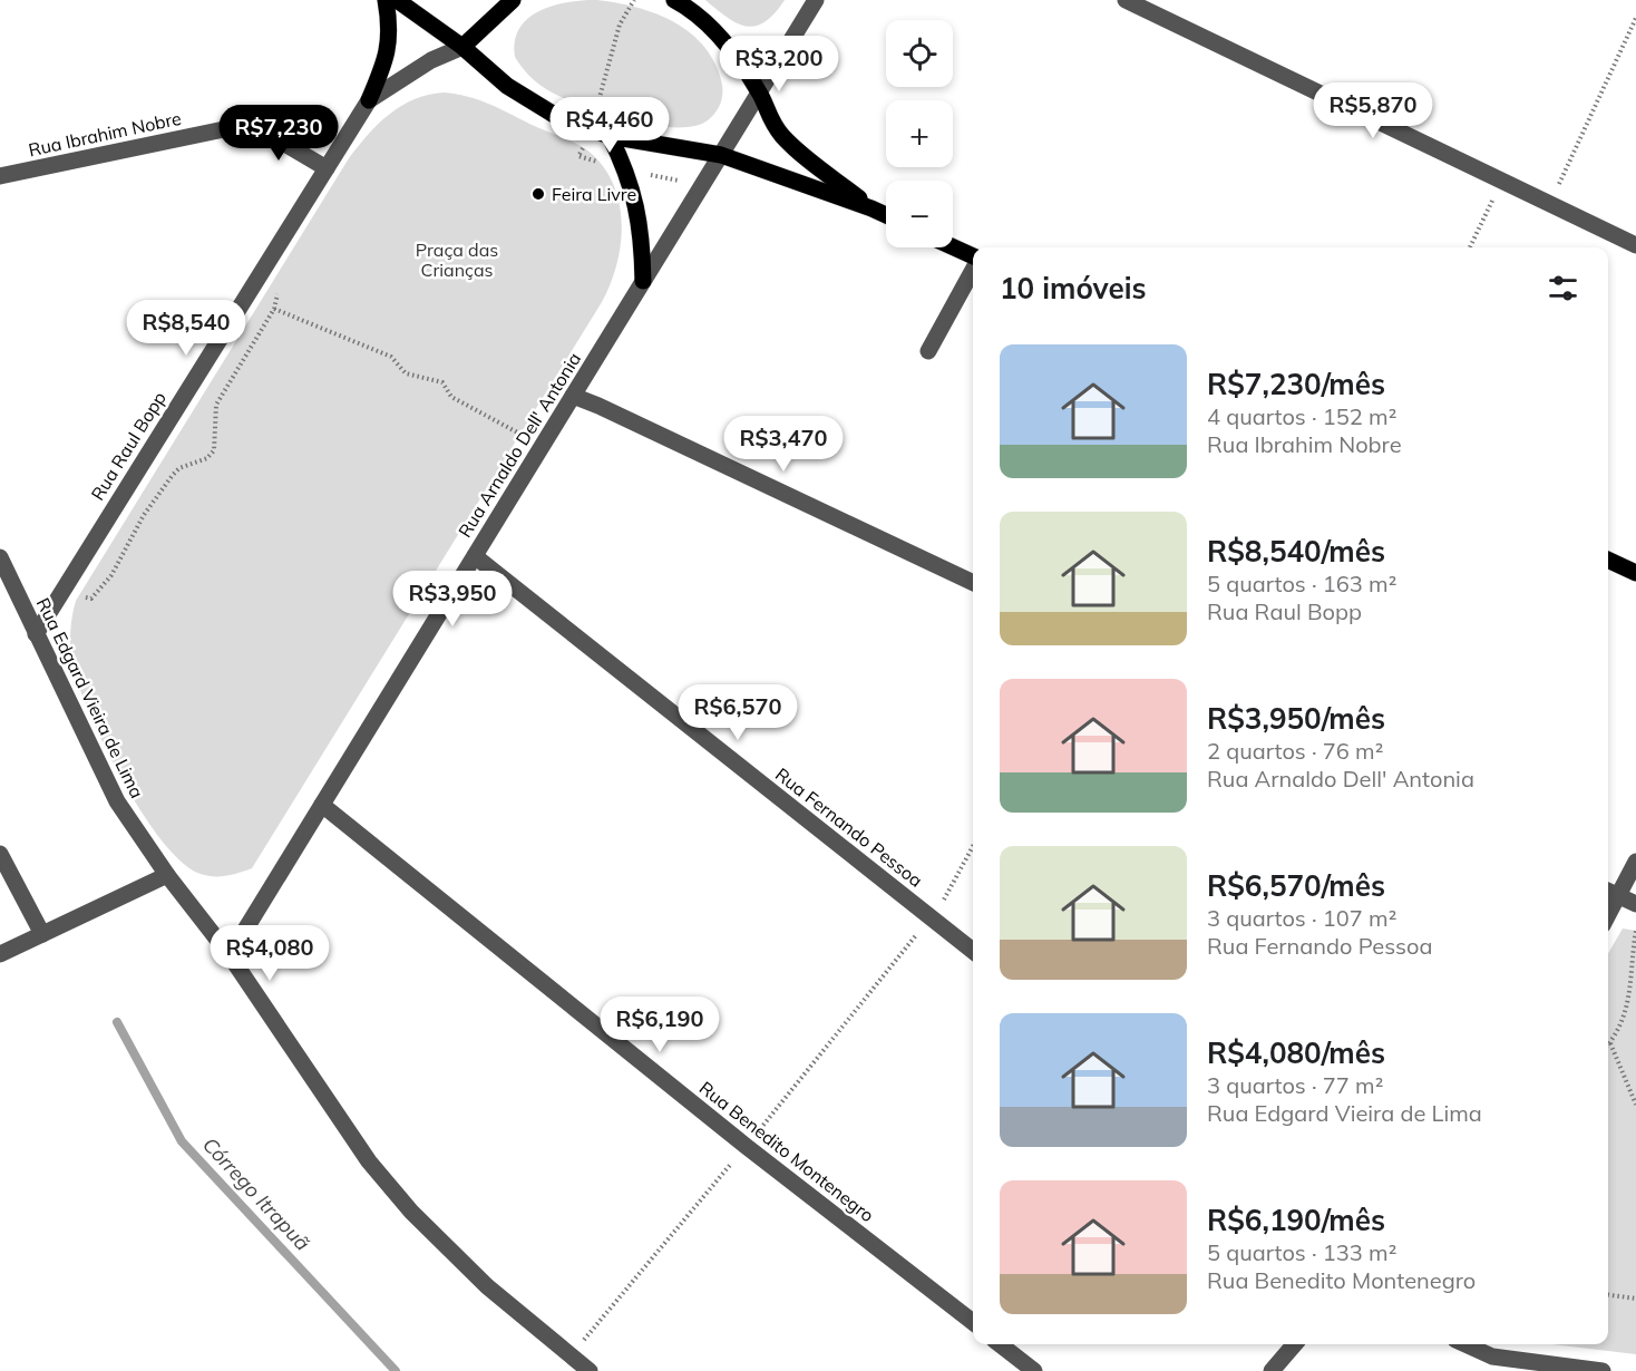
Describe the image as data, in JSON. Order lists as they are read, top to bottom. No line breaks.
{"streets":{"street":["Rua Ibrahim Nobre","Rua Arnaldo Dell' Antonia","Rua Raul Bopp","Rua Edgard Vieira de Lima","Rua Fernando Pessoa","Rua Benedito Montenegro"]},"crossings":[["Rua Ibrahim Nobre","Rua Raul Bopp"],["Rua Arnaldo Dell' Antonia","Rua Edgard Vieira de Lima"],["Rua Arnaldo Dell' Antonia","Rua Fernando Pessoa"],["Rua Arnaldo Dell' Antonia","Rua Benedito Montenegro"],["Rua Raul Bopp","Rua Edgard Vieira de Lima"]],"water":["Córrego Itrapuã"],"parks":["Praça das Crianças"],"places":["Feira Livre"],"page":{"map_buttons":["+","−"],"price":["R$3,200","R$5,870","R$4,460","R$7,230","R$8,540","R$3,470","R$3,950","R$6,570","R$4,080","R$6,190"],"heading":"10 imóveis","list":[{"name":"R$7,230/mês","note":"4 quartos · 152 m² · Rua Ibrahim Nobre"},{"name":"R$8,540/mês","note":"5 quartos · 163 m² · Rua Raul Bopp"},{"name":"R$3,950/mês","note":"2 quartos · 76 m² · Rua Arnaldo Dell' Antonia"},{"name":"R$6,570/mês","note":"3 quartos · 107 m² · Rua Fernando Pessoa"},{"name":"R$4,080/mês","note":"3 quartos · 77 m² · Rua Edgard Vieira de Lima"},{"name":"R$6,190/mês","note":"5 quartos · 133 m² · Rua Benedito Montenegro"}]}}
